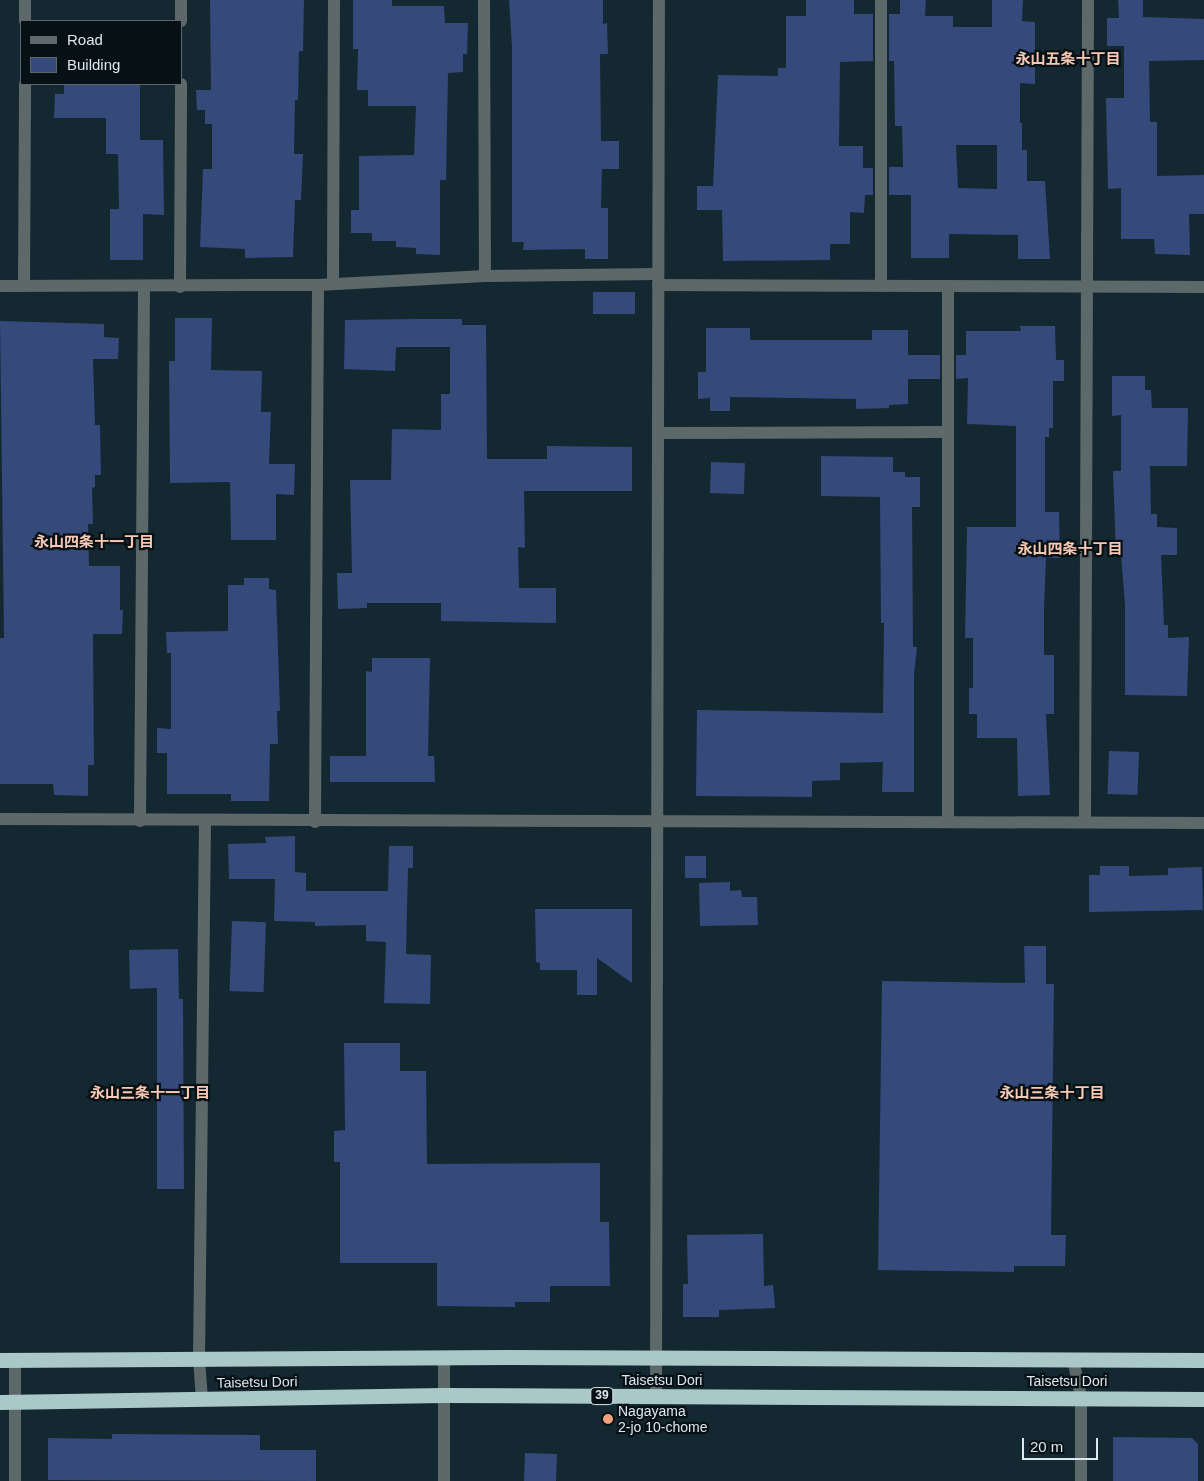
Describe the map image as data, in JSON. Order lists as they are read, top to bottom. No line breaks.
{"streets":{"highway":["Taisetsu Dori","39"]},"districts":["永山五条十丁目","永山四条十一丁目","永山四条十丁目","永山三条十一丁目","永山三条十丁目"],"places":["Nagayama 2-jo 10-chome"],"legend":["Road","Building"],"scale_bar":"20 m"}
